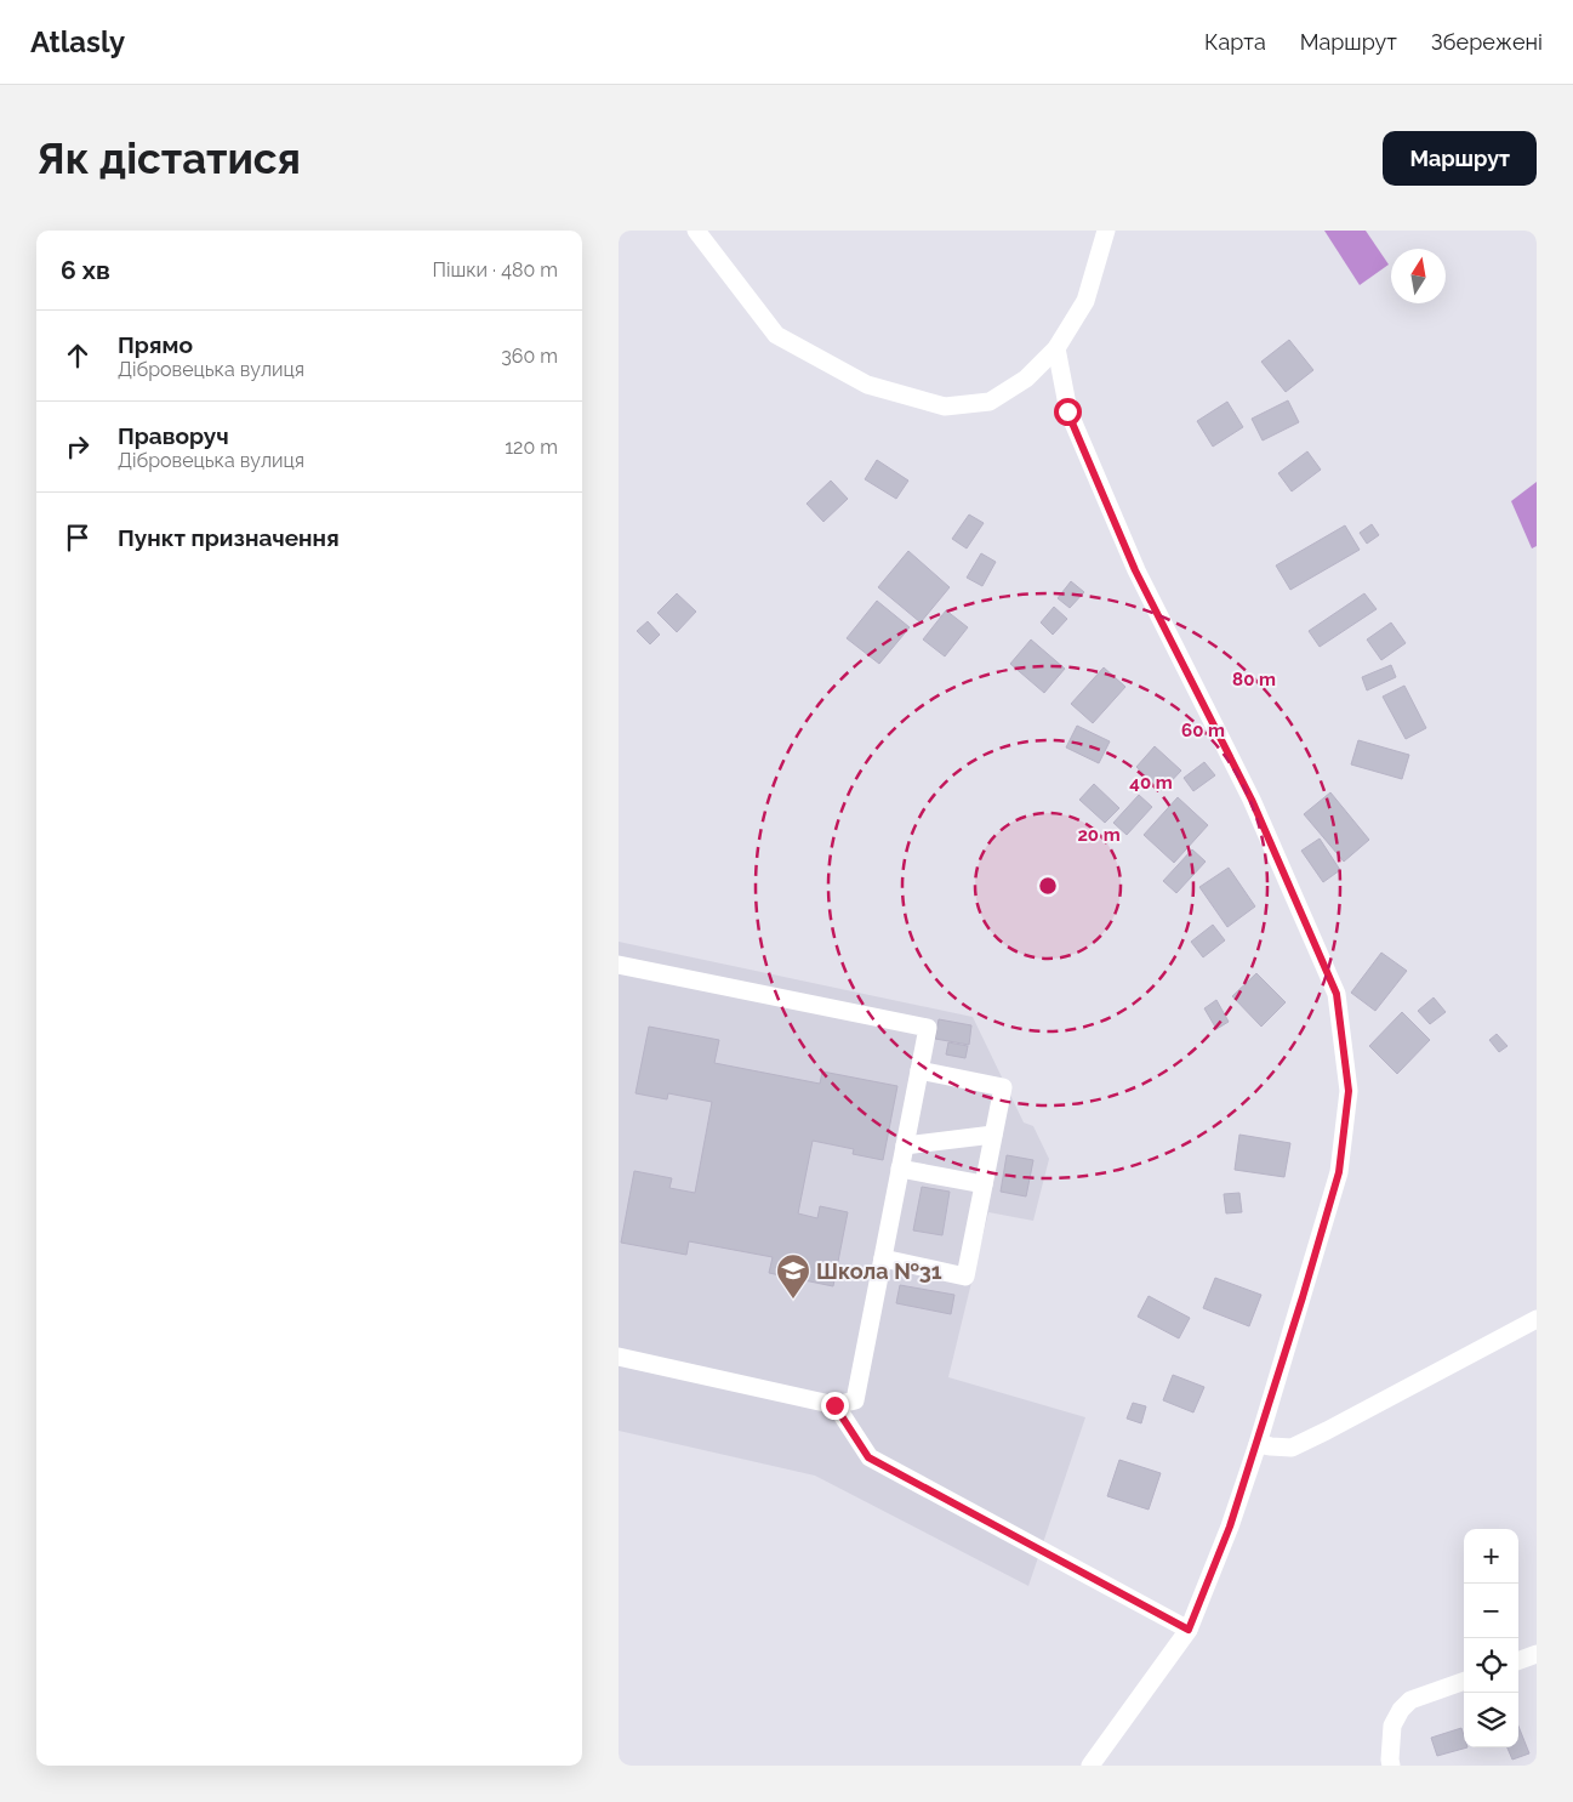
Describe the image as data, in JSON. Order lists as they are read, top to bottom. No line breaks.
{"places":{"school or university":["Школа №31"]},"north":"top","page":{"header":"Atlasly","nav":["Карта","Маршрут","Збережені"],"buttons":"Маршрут","title":"Як дістатися","heading":["6 хв","Пішки · 480 m"],"list":[["Прямо","Дібровецька вулиця","360 m"],["Праворуч","Дібровецька вулиця","120 m"],"Пункт призначення"],"map_buttons":["+","−"]},"rings":["80 m","60 m","40 m","20 m"]}
